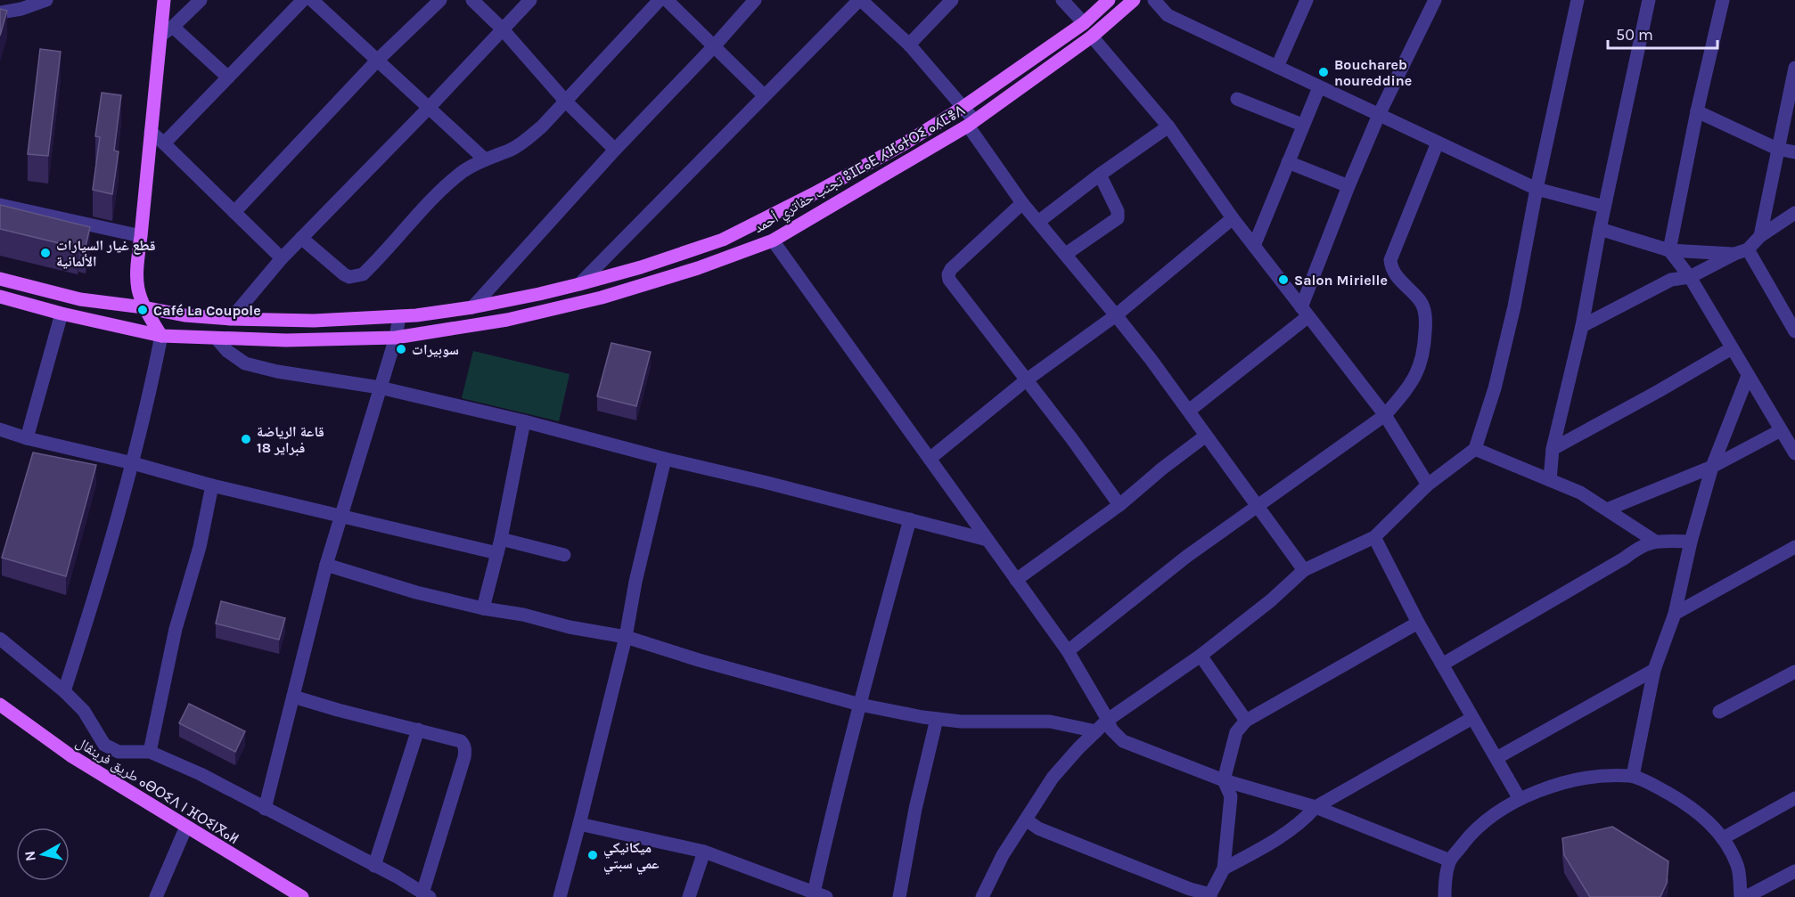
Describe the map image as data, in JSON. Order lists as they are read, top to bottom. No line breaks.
{"streets":{"main road":["تجنب حفاتري أحمد ⵓⵊⵎⴰⴹ ⵃⴼⴰⵜⵔⵉ ⴰⵃⵎⴻⴷ","طريق فرينڨال ⴰⴱⵔⵉⴷ ⵏ ⴼⵔⵉⵏⴳⴰⵍ"]},"places":["Bouchareb noureddine","قطع غيار السيارات الألمانية","Salon Mirielle","Café La Coupole","سوبيرات","قاعة الرياضة 18 فبراير","ميكانيكي عمي سبتي"],"scale_bar":"50 m","north":"left"}
